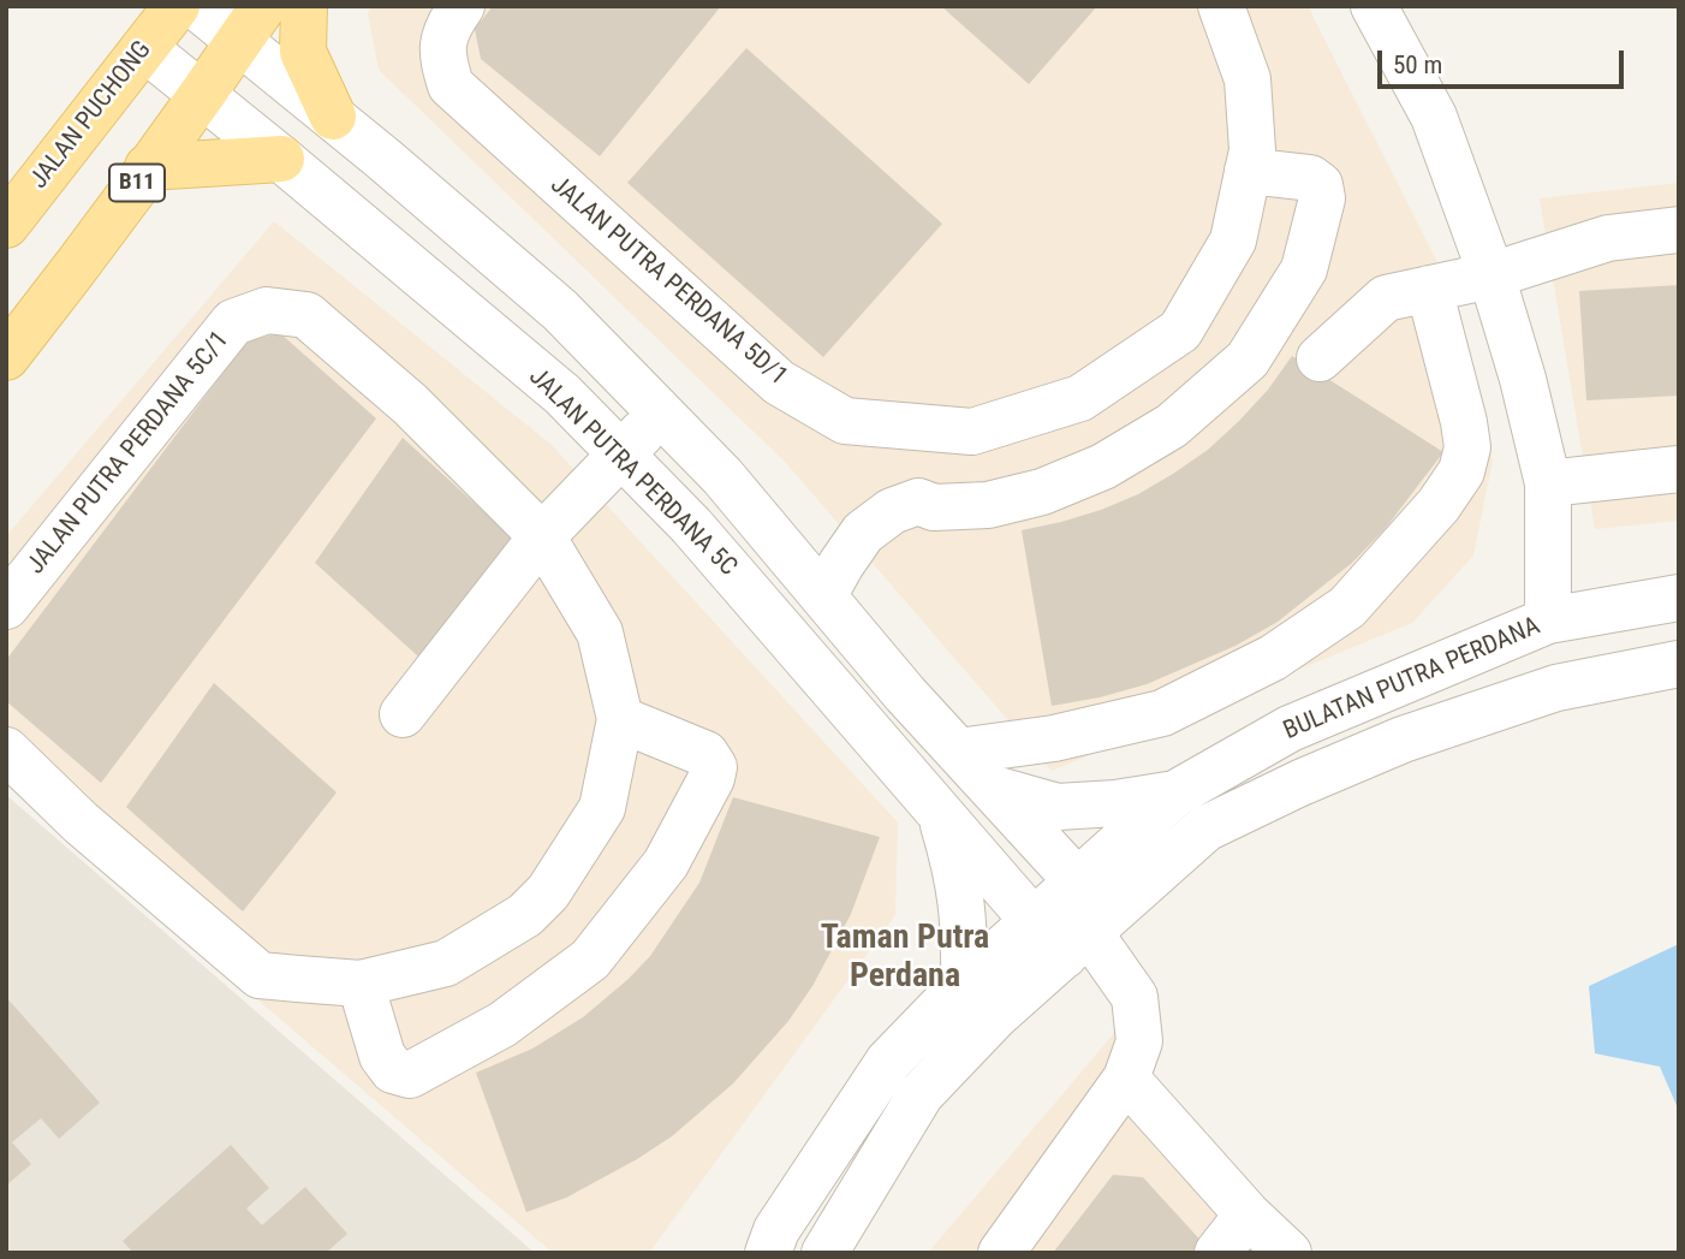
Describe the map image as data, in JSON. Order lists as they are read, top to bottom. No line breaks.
{"streets":{"main road":["JALAN PUCHONG","B11"],"street":["JALAN PUTRA PERDANA 5D/1","JALAN PUTRA PERDANA 5C/1","JALAN PUTRA PERDANA 5C","BULATAN PUTRA PERDANA"]},"crossings":[["JALAN PUCHONG","JALAN PUTRA PERDANA 5C"],["B11","JALAN PUTRA PERDANA 5C"],["JALAN PUTRA PERDANA 5C","BULATAN PUTRA PERDANA"]],"districts":["Taman Putra Perdana"],"scale_bar":"50 m"}
